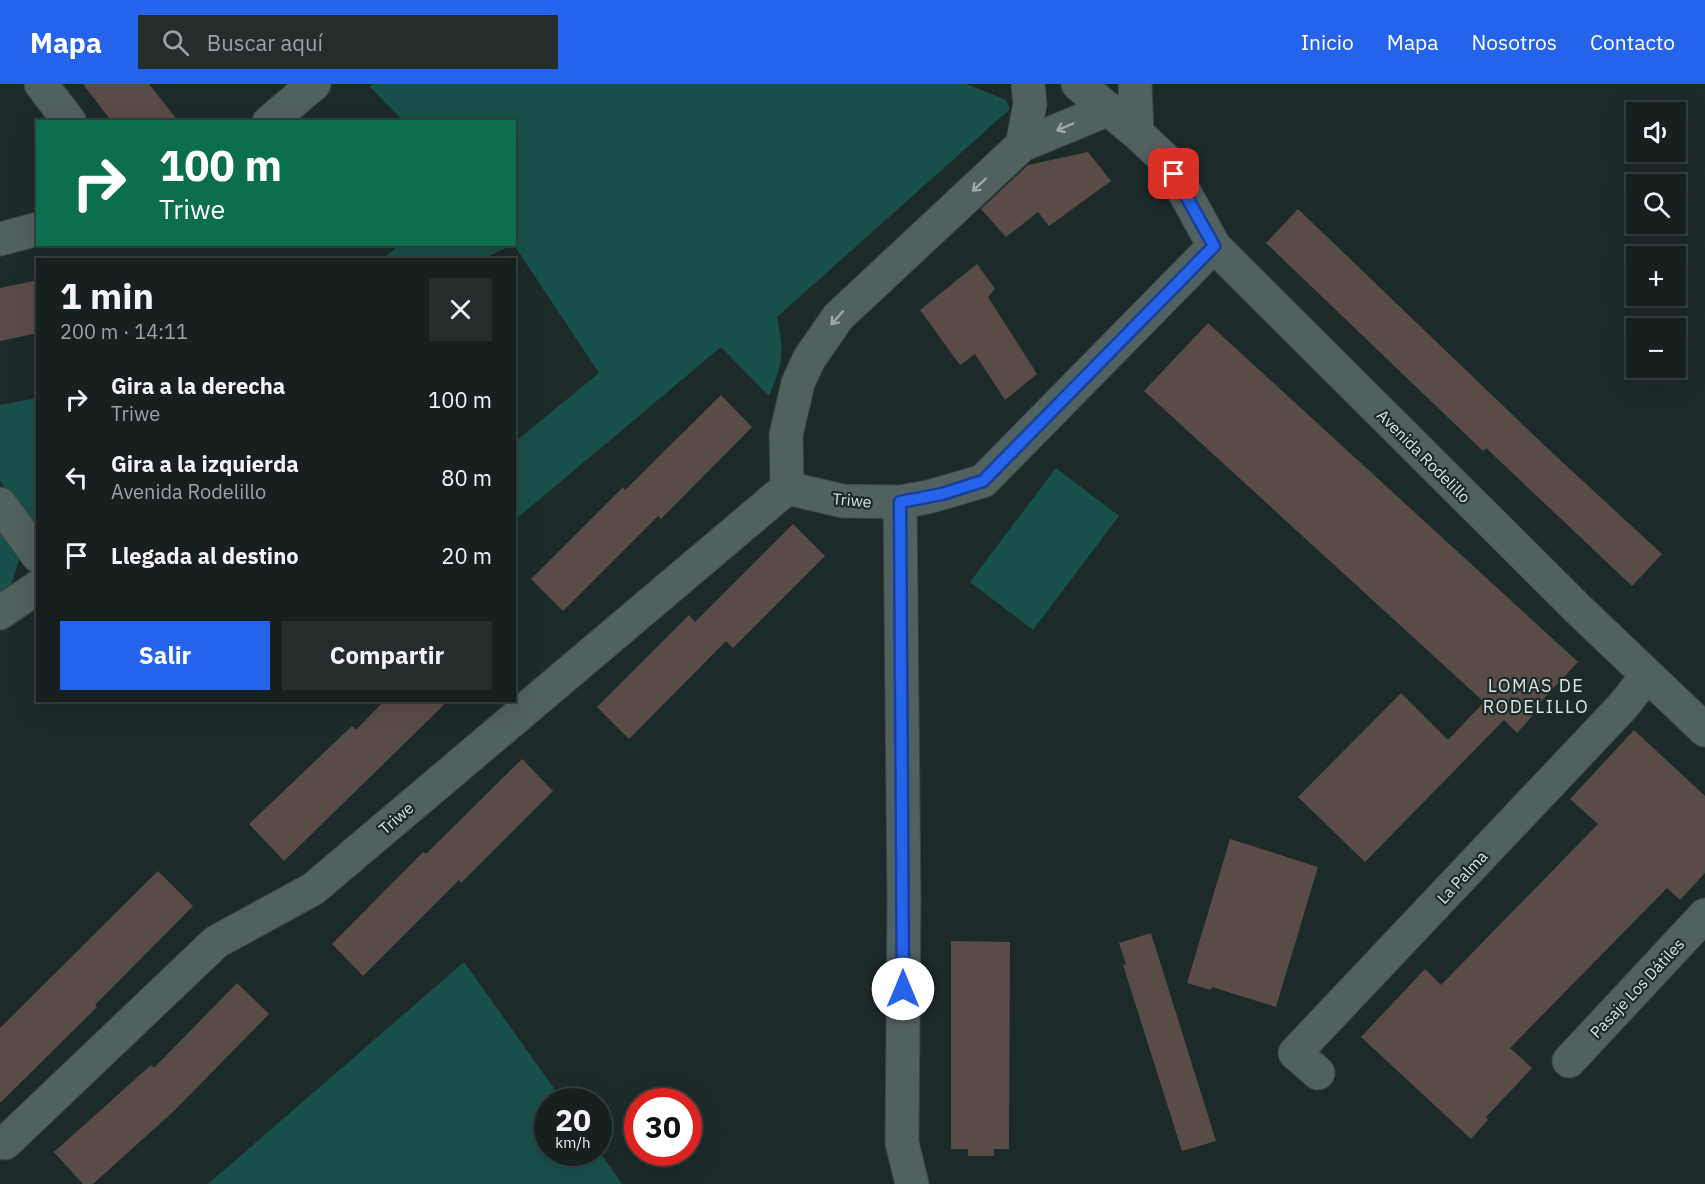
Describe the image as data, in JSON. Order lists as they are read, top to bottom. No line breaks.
{"streets":{"street":["Avenida Rodelillo","Triwe","La Palma","Pasaje Los Dátiles"]},"crossings":[["Avenida Rodelillo","Triwe"],["Avenida Rodelillo","La Palma"]],"districts":["LOMAS DE RODELILLO"],"page":{"header":"Mapa","search":"Buscar aquí","nav":["Inicio","Mapa","Nosotros","Contacto"],"map_buttons":["+","−"],"turn":["100 m","Triwe"],"heading":["1 min","200 m · 14:11"],"list":[{"name":"Gira a la derecha","note":"Triwe","value":"100 m"},{"name":"Gira a la izquierda","note":"Avenida Rodelillo","value":"80 m"},{"name":"Llegada al destino","value":"20 m"}],"buttons":["Salir","Compartir"],"speed":"20 km/h","limit":"30"}}
